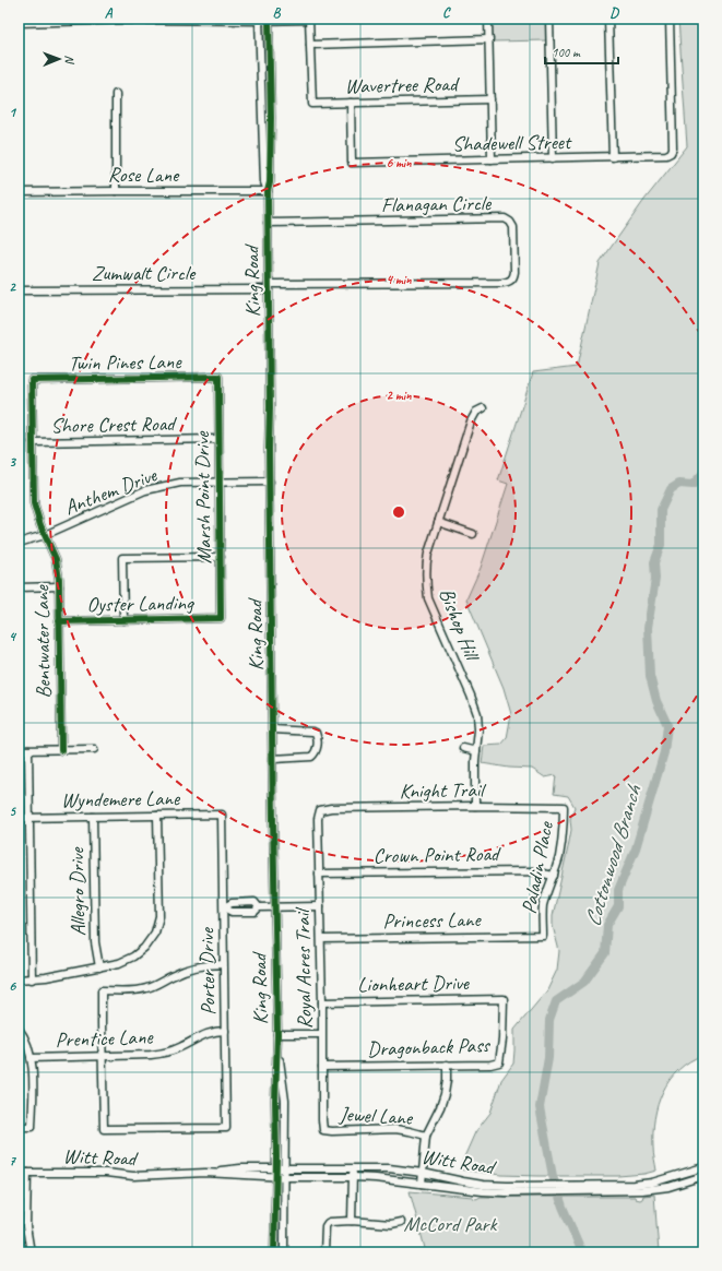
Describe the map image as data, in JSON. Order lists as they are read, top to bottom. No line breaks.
{"streets":{"street":["Wavertree Road","Shadewell Street","Rose Lane","Flanagan Circle","Zumwalt Circle","King Road","Twin Pines Lane","Shore Crest Road","Anthem Drive","Marsh Point Drive","Oyster Landing","Bishop Hill","Bentwater Lane","Knight Trail","Wyndemere Lane","Crown Point Road","Paladin Place","Allegro Drive","Princess Lane","Royal Acres Trail","Porter Drive","Lionheart Drive","Prentice Lane","Dragonback Pass","Jewel Lane","Witt Road"]},"crossings":[["Wavertree Road","Shadewell Street"],["Rose Lane","King Road"],["Flanagan Circle","Zumwalt Circle"],["Flanagan Circle","King Road"],["Zumwalt Circle","King Road"],["King Road","Anthem Drive"],["King Road","Witt Road"],["Twin Pines Lane","Marsh Point Drive"],["Twin Pines Lane","Bentwater Lane"],["Shore Crest Road","Marsh Point Drive"],["Shore Crest Road","Bentwater Lane"],["Anthem Drive","Marsh Point Drive"],["Anthem Drive","Bentwater Lane"],["Marsh Point Drive","Oyster Landing"],["Oyster Landing","Bentwater Lane"],["Bishop Hill","Knight Trail"],["Knight Trail","Paladin Place"],["Knight Trail","Royal Acres Trail"],["Wyndemere Lane","Allegro Drive"],["Wyndemere Lane","Porter Drive"],["Crown Point Road","Paladin Place"],["Crown Point Road","Royal Acres Trail"],["Paladin Place","Princess Lane"],["Princess Lane","Royal Acres Trail"],["Royal Acres Trail","Lionheart Drive"],["Royal Acres Trail","Dragonback Pass"],["Royal Acres Trail","Jewel Lane"],["Porter Drive","Prentice Lane"],["Lionheart Drive","Dragonback Pass"]],"water":["Cottonwood Branch"],"parks":["McCord Park"],"scale_bar":"100 m","north":"right","grid":{"columns":["A","B","C","D"],"rows":["1","2","3","4","5","6","7"]},"rings":["6 min","4 min","2 min"]}
